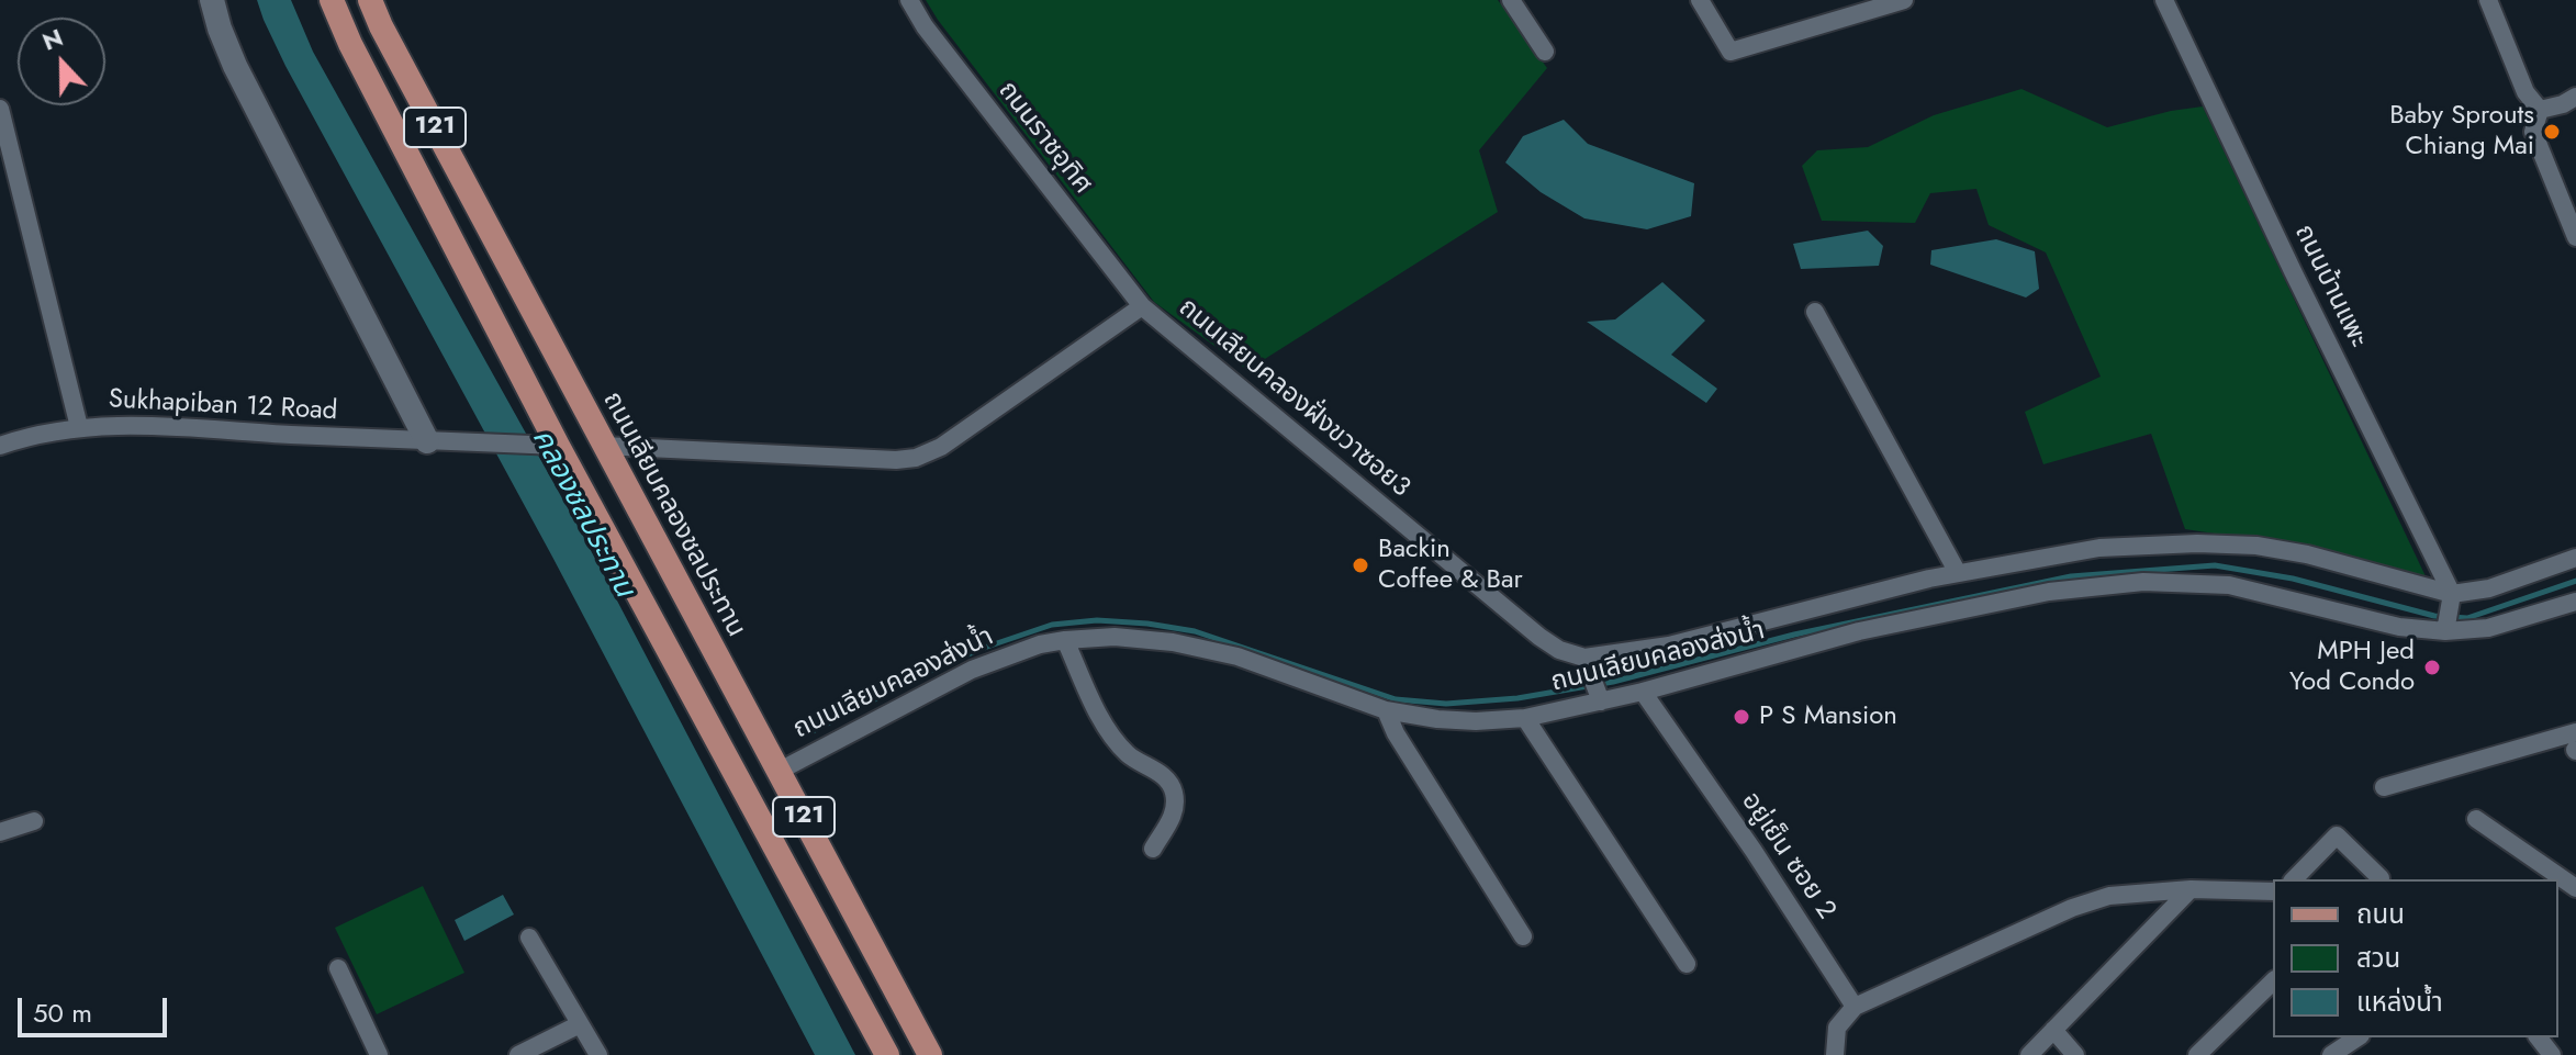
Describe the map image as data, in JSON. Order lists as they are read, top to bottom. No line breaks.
{"streets":{"main road":["121","ถนนเลียบคลองชลประทาน"],"street":["ถนนราชอุทิศ","ถนนบ้านแพะ","ถนนเลียบคลองฝั่งขวาซอย3","Sukhapiban 12 Road","ถนนเลียบคลองส่งน้ำ","อยู่เย็น ซอย 2"]},"crossings":[["121","Sukhapiban 12 Road"],["ถนนราชอุทิศ","ถนนเลียบคลองฝั่งขวาซอย3"],["ถนนบ้านแพะ","ถนนเลียบคลองส่งน้ำ"],["ถนนเลียบคลองฝั่งขวาซอย3","ถนนเลียบคลองชลประทาน"],["ถนนเลียบคลองฝั่งขวาซอย3","ถนนเลียบคลองส่งน้ำ"],["ถนนเลียบคลองชลประทาน","ถนนเลียบคลองส่งน้ำ"],["ถนนเลียบคลองส่งน้ำ","อยู่เย็น ซอย 2"]],"water":["คลองชลประทาน"],"places":["Baby Sprouts Chiang Mai","Backin Coffee & Bar","MPH Jed Yod Condo","P S Mansion"],"legend":["ถนน","สวน","แหล่งน้ำ"],"scale_bar":"50 m","north":"top"}
